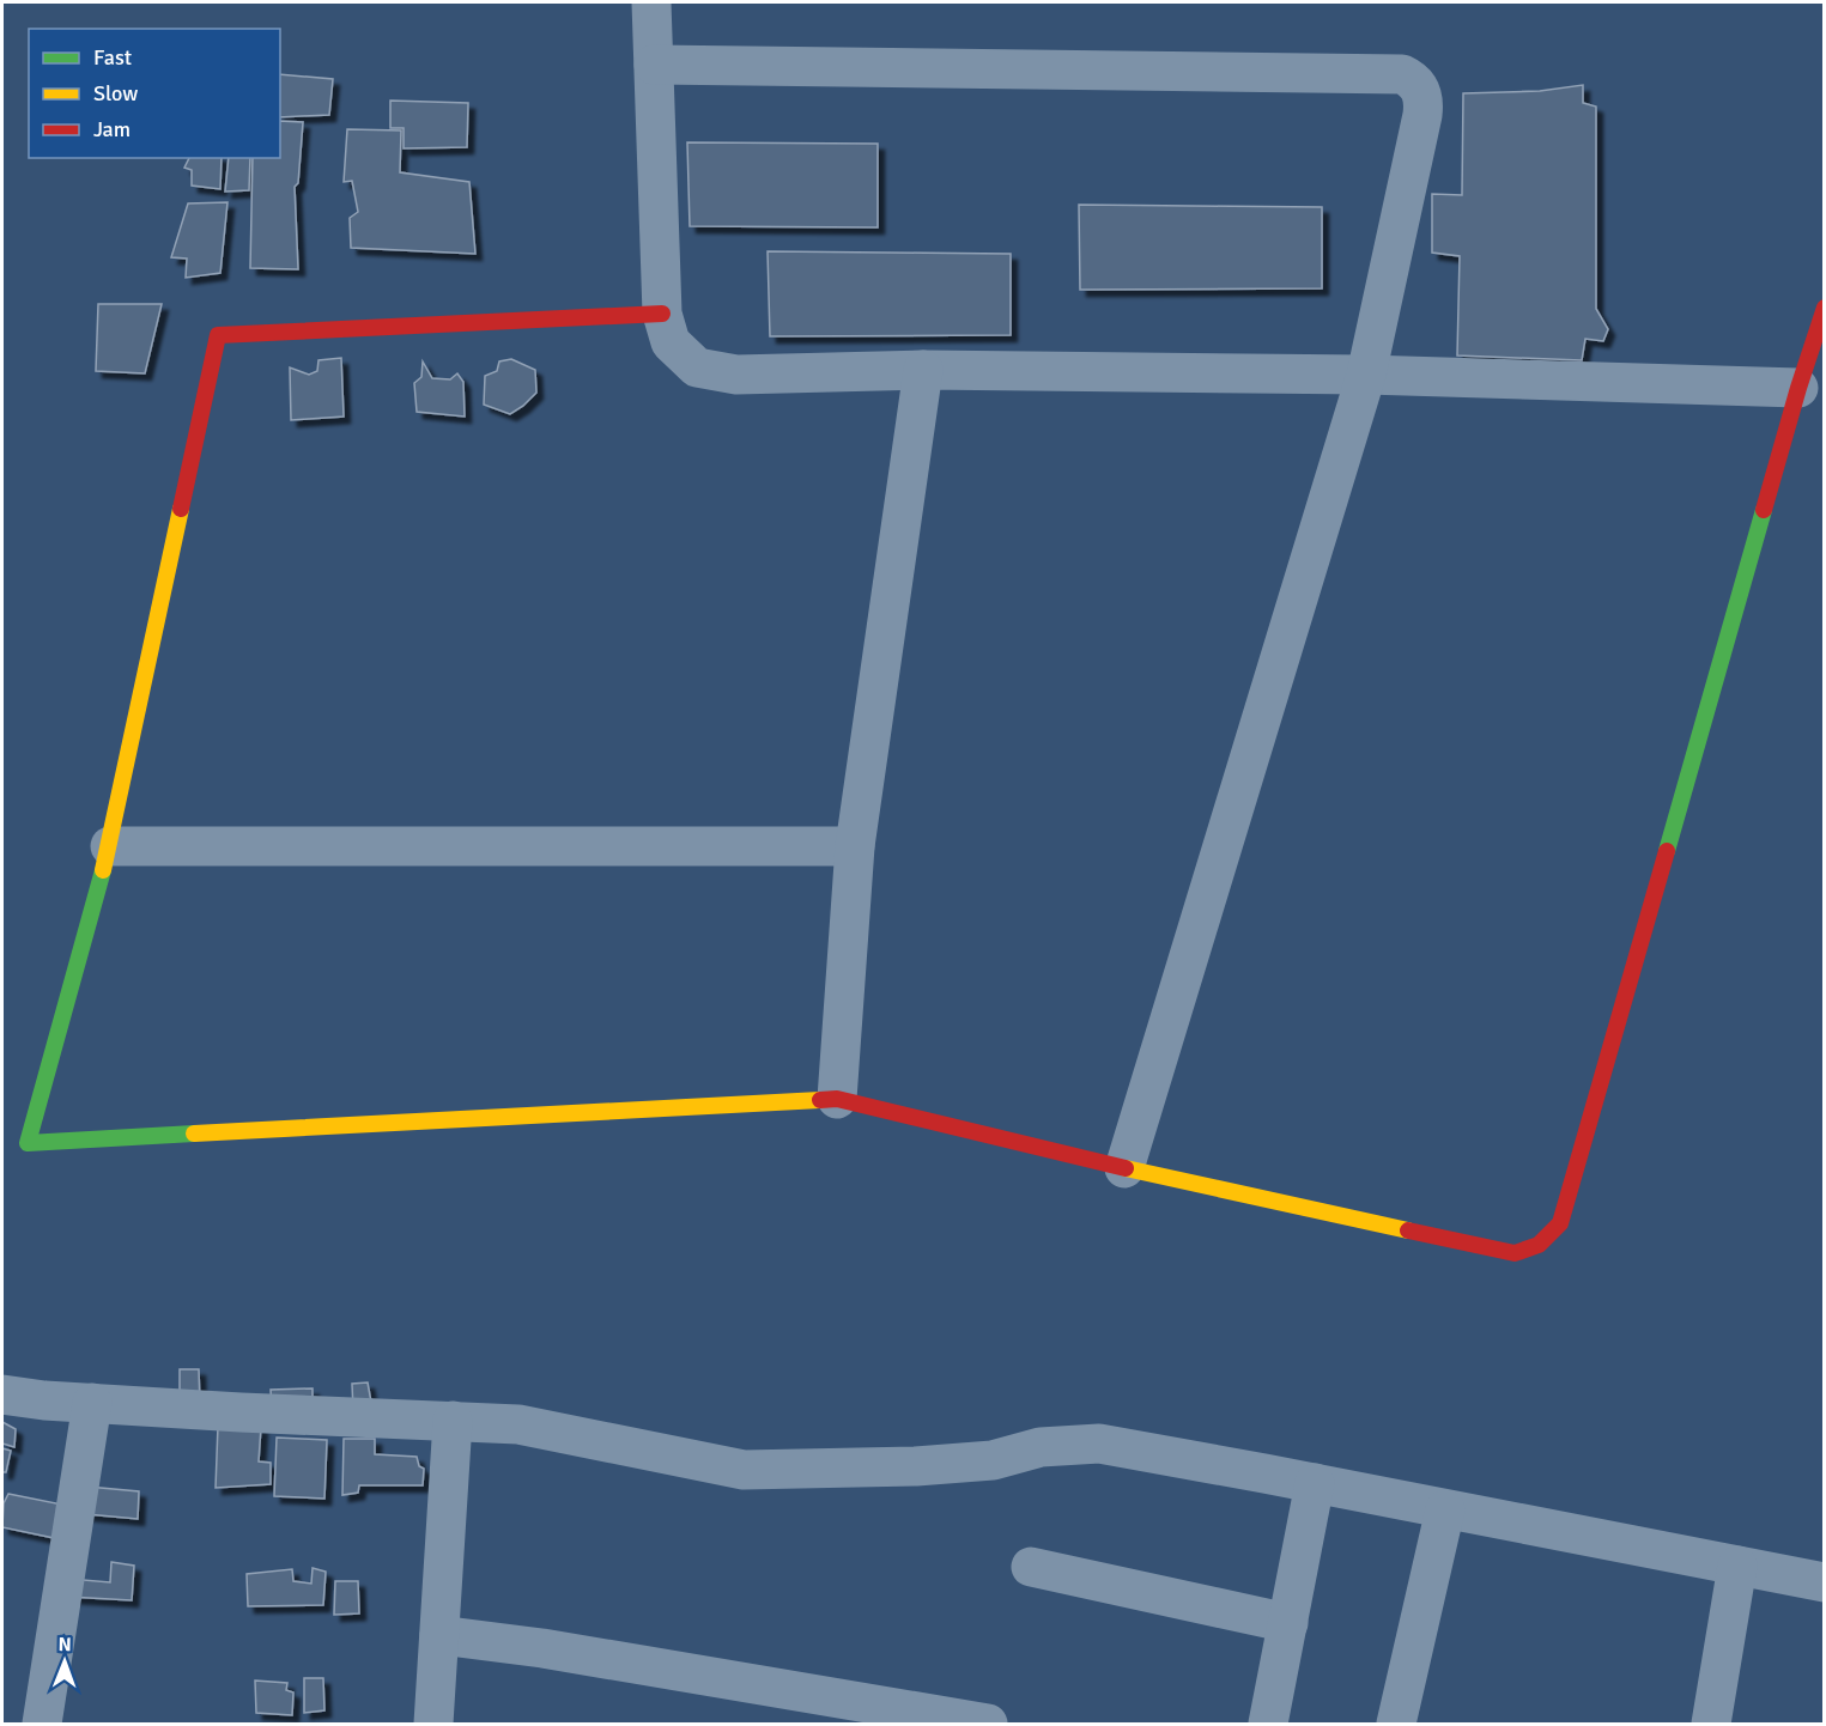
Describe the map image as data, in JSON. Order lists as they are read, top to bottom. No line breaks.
{"legend":["Fast","Slow","Jam"],"north":"top"}
